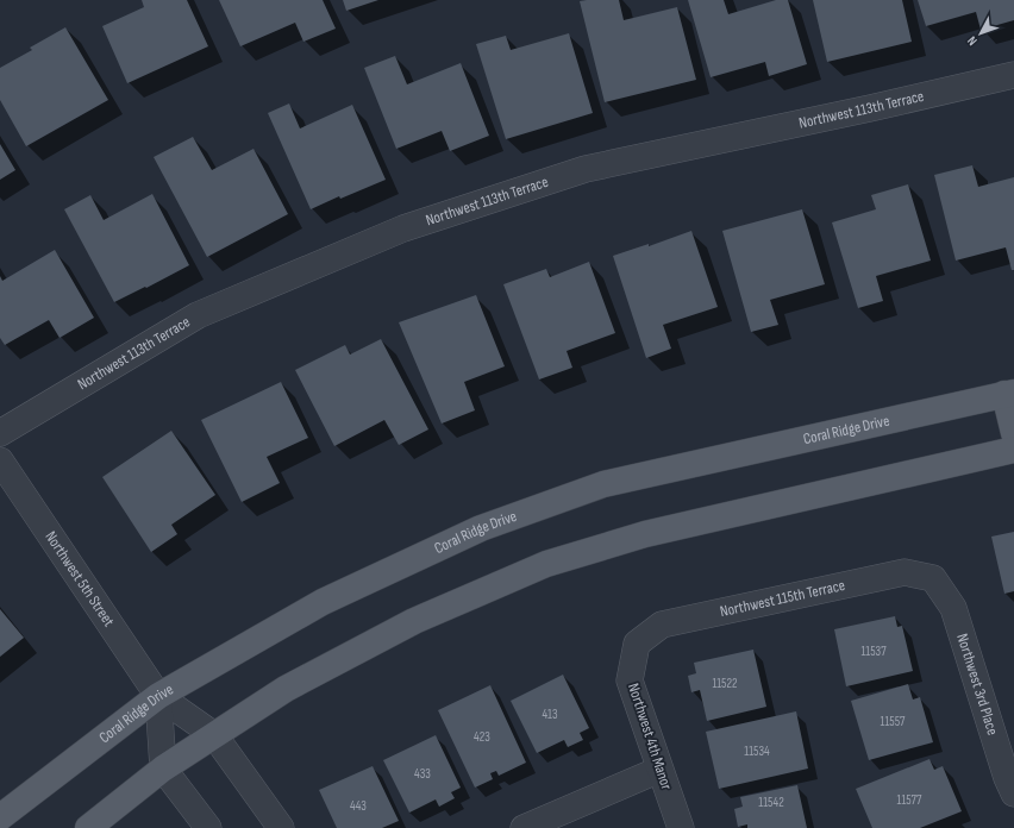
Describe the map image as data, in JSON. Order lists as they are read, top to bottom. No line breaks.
{"streets":{"main road":["Coral Ridge Drive"],"street":["Northwest 113th Terrace","Northwest 5th Street","Northwest 115th Terrace","Northwest 3rd Place","Northwest 4th Manor"]},"crossings":[["Coral Ridge Drive","Northwest 5th Street"],["Northwest 115th Terrace","Northwest 3rd Place"],["Northwest 115th Terrace","Northwest 4th Manor"]],"house_numbers":["11537","11522","413","11557","423","11534","433","11577","11542","443"],"north":"bottom left"}
